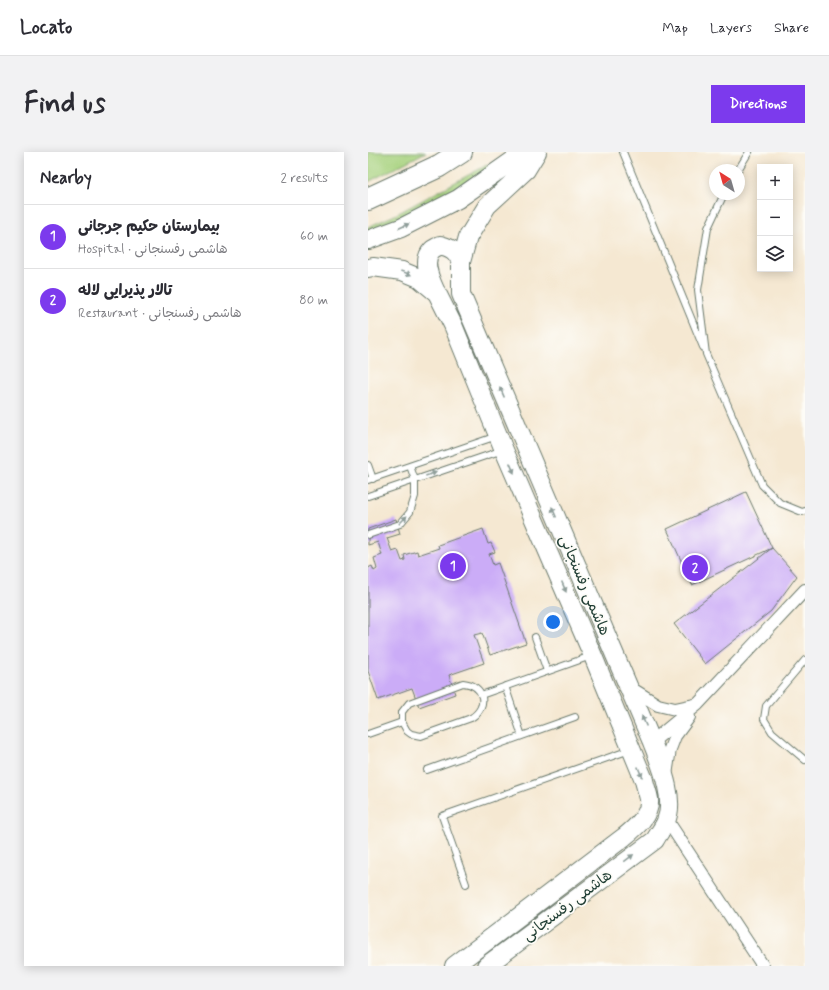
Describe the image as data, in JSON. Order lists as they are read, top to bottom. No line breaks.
{"streets":{"main road":["هاشمی رفسنجانی"]},"north":"top left","page":{"header":"Locato","nav":["Map","Layers","Share"],"buttons":"Directions","title":"Find us","heading":["Nearby","2 results"],"map_buttons":["+","−"],"list":[{"mark":"1","name":"بیمارستان حکیم جرجانی","note":"Hospital · هاشمی رفسنجانی","value":"60 m"},{"mark":"2","name":"تالار پذیرایی لاله","note":"Restaurant · هاشمی رفسنجانی","value":"80 m"}],"pins":["1","2"]}}
